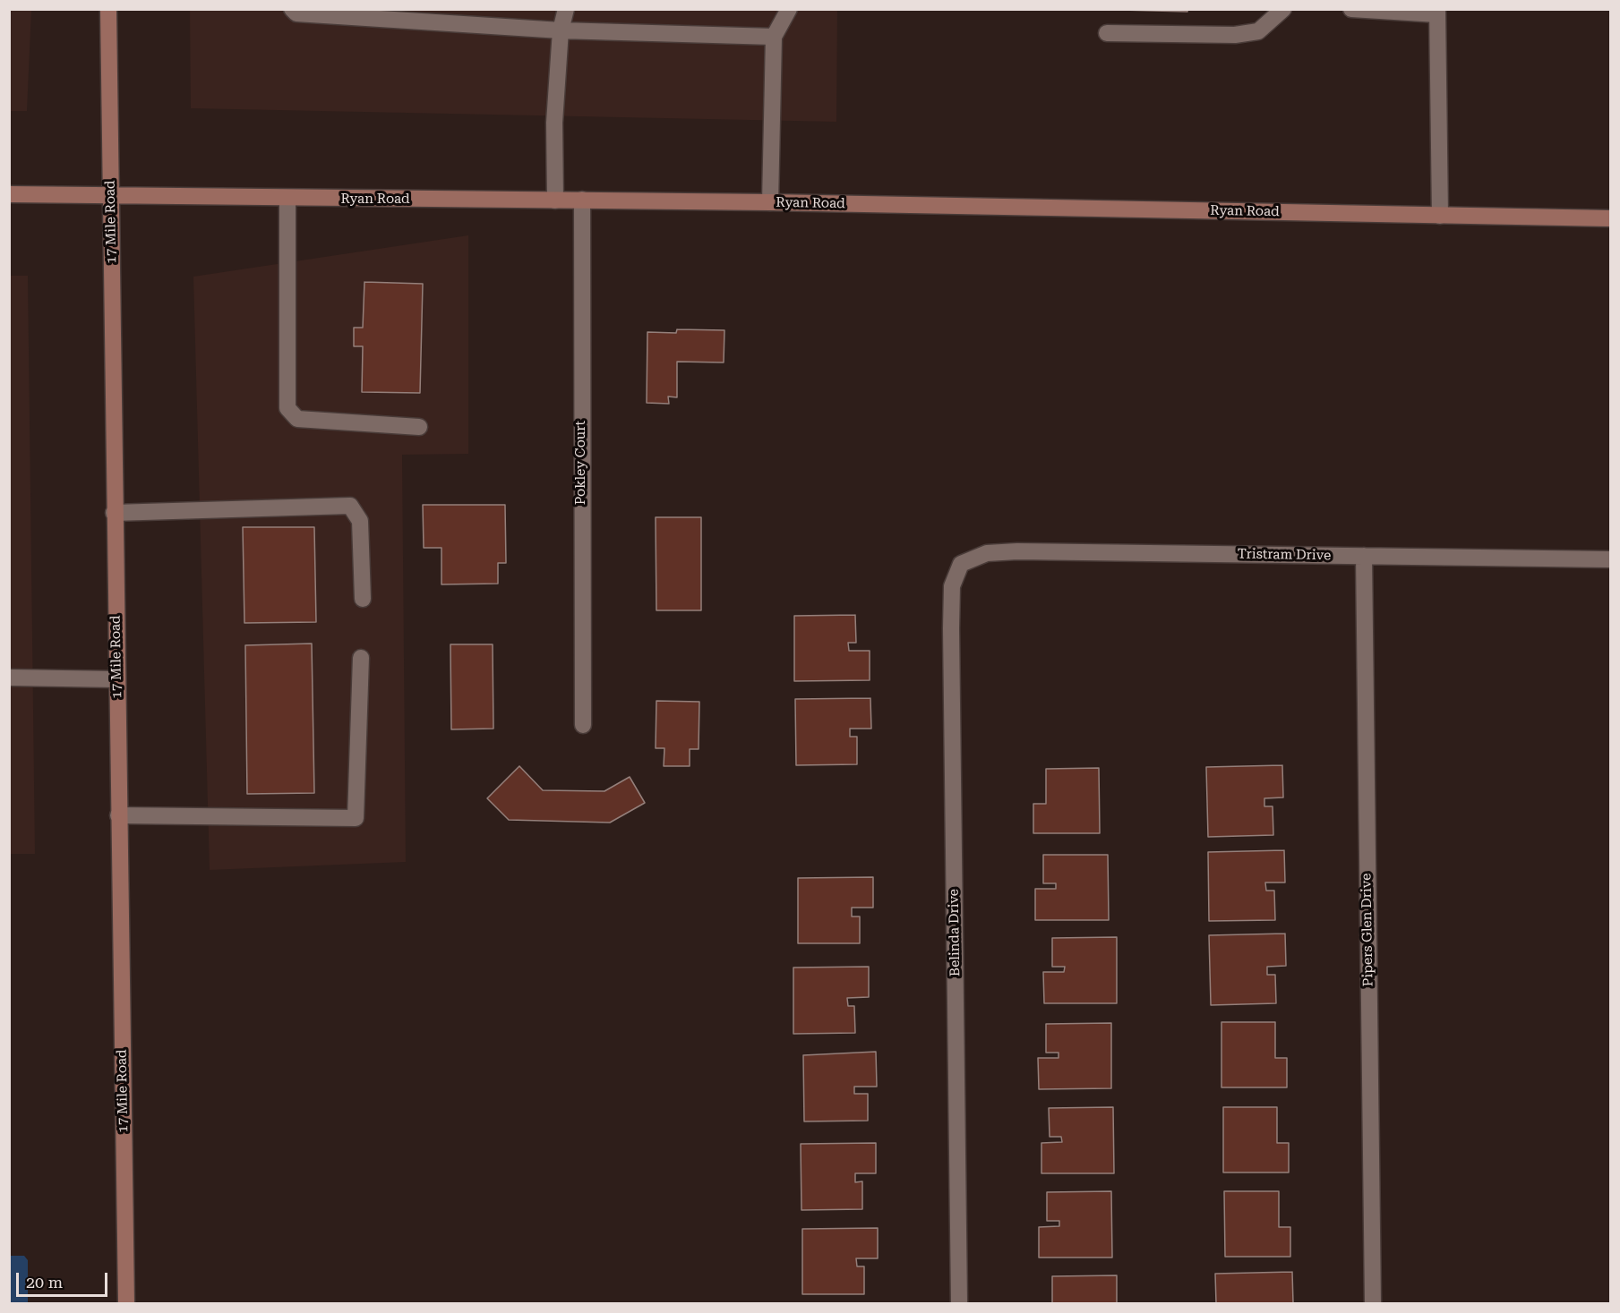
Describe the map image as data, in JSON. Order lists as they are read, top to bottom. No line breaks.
{"streets":{"main road":["Ryan Road","17 Mile Road"],"street":["Pokley Court","Tristram Drive","Pipers Glen Drive","Belinda Drive"]},"crossings":[["Ryan Road","17 Mile Road"],["Ryan Road","Pokley Court"],["Tristram Drive","Pipers Glen Drive"],["Tristram Drive","Belinda Drive"]],"scale_bar":"20 m"}
